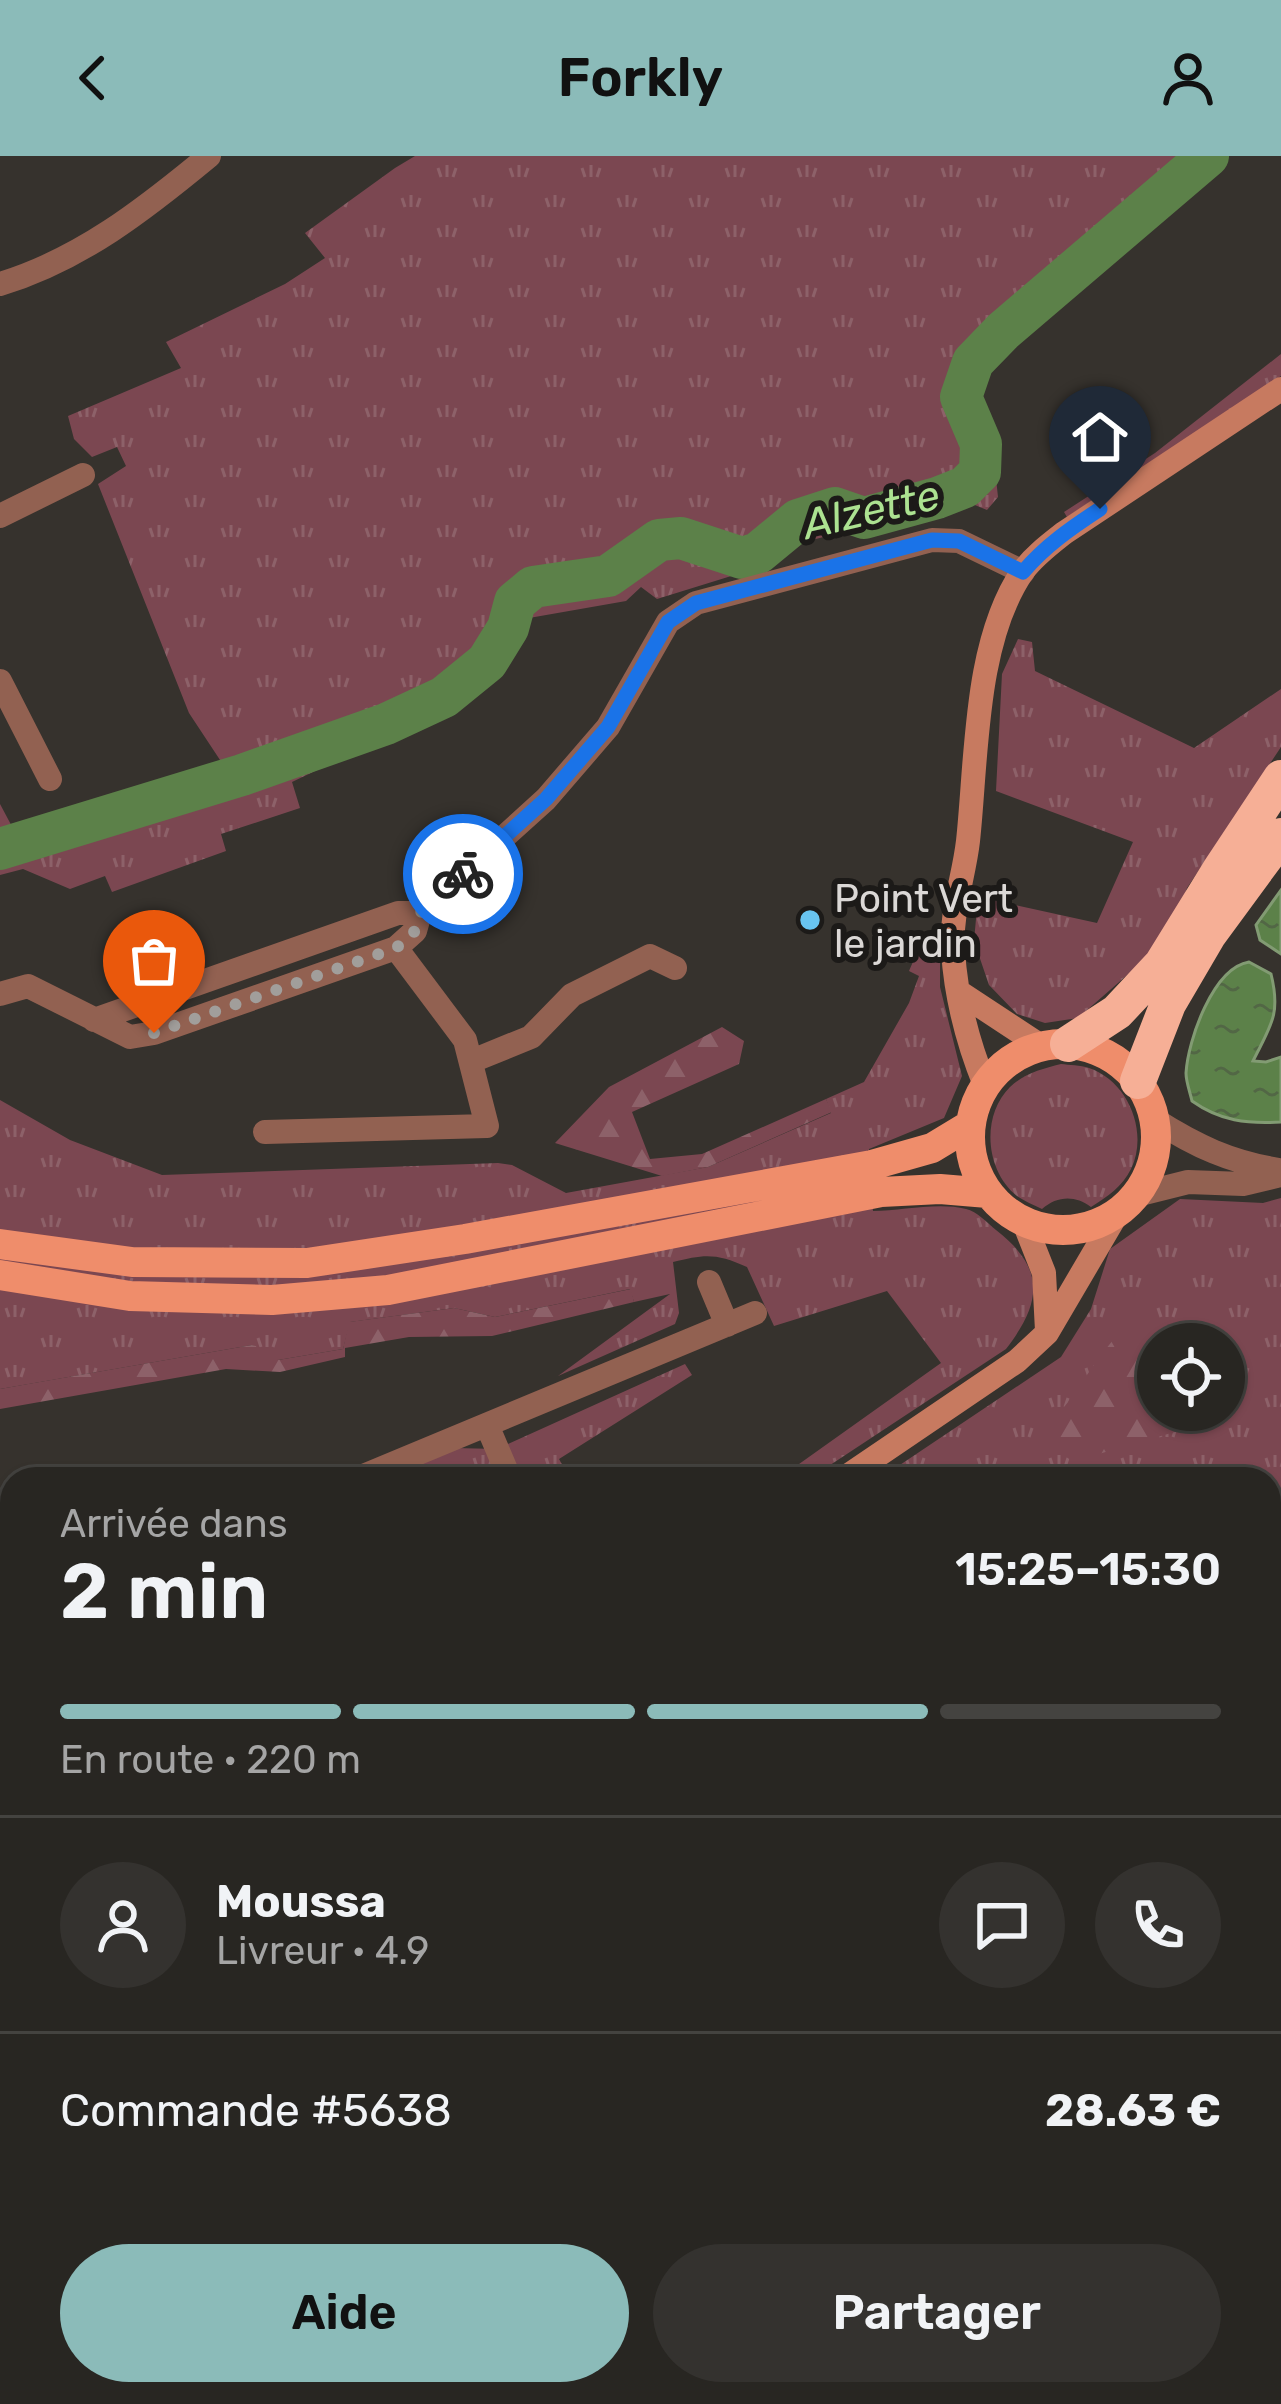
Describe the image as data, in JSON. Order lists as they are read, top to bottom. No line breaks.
{"water":["Alzette"],"places":["Point Vert le jardin"],"page":{"header":"Forkly","heading":["2 min","Arrivée dans","15:25–15:30"],"panel":["Moussa","Livreur · 4.9","Commande #5638","28.63 €"],"bar":"En route · 220 m","buttons":["Aide","Partager"]}}
